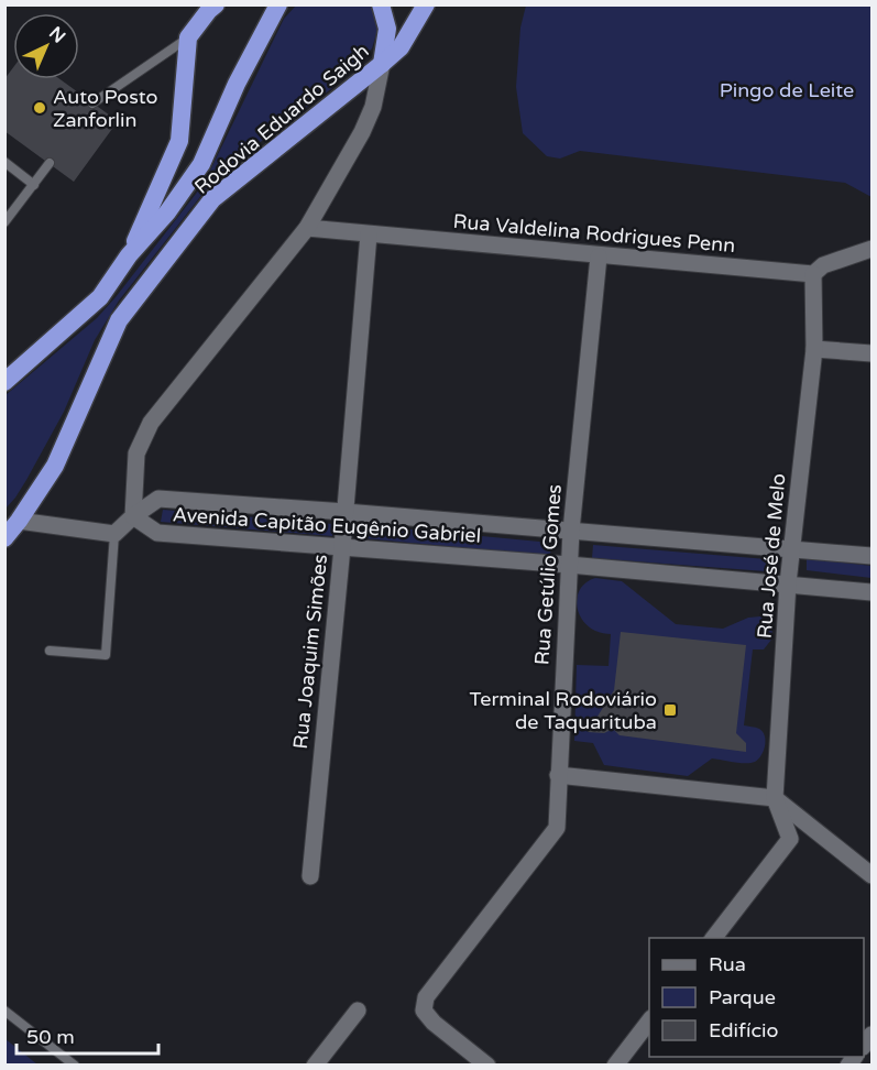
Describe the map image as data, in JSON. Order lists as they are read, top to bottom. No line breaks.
{"streets":{"highway":["Rodovia Eduardo Saigh"],"street":["Rua Valdelina Rodrigues Penn","Avenida Capitão Eugênio Gabriel","Rua José de Melo","Rua Getúlio Gomes","Rua Joaquim Simões"]},"crossings":[["Rua Valdelina Rodrigues Penn","Rua José de Melo"],["Rua Valdelina Rodrigues Penn","Rua Getúlio Gomes"],["Rua Valdelina Rodrigues Penn","Rua Joaquim Simões"],["Avenida Capitão Eugênio Gabriel","Rua José de Melo"],["Avenida Capitão Eugênio Gabriel","Rua Getúlio Gomes"],["Avenida Capitão Eugênio Gabriel","Rua Joaquim Simões"]],"parks":["Pingo de Leite"],"places":{"other":["Auto Posto Zanforlin"],"transit":["Terminal Rodoviário de Taquarituba"]},"legend":["Rua","Parque","Edifício"],"scale_bar":"50 m","north":"top right"}
